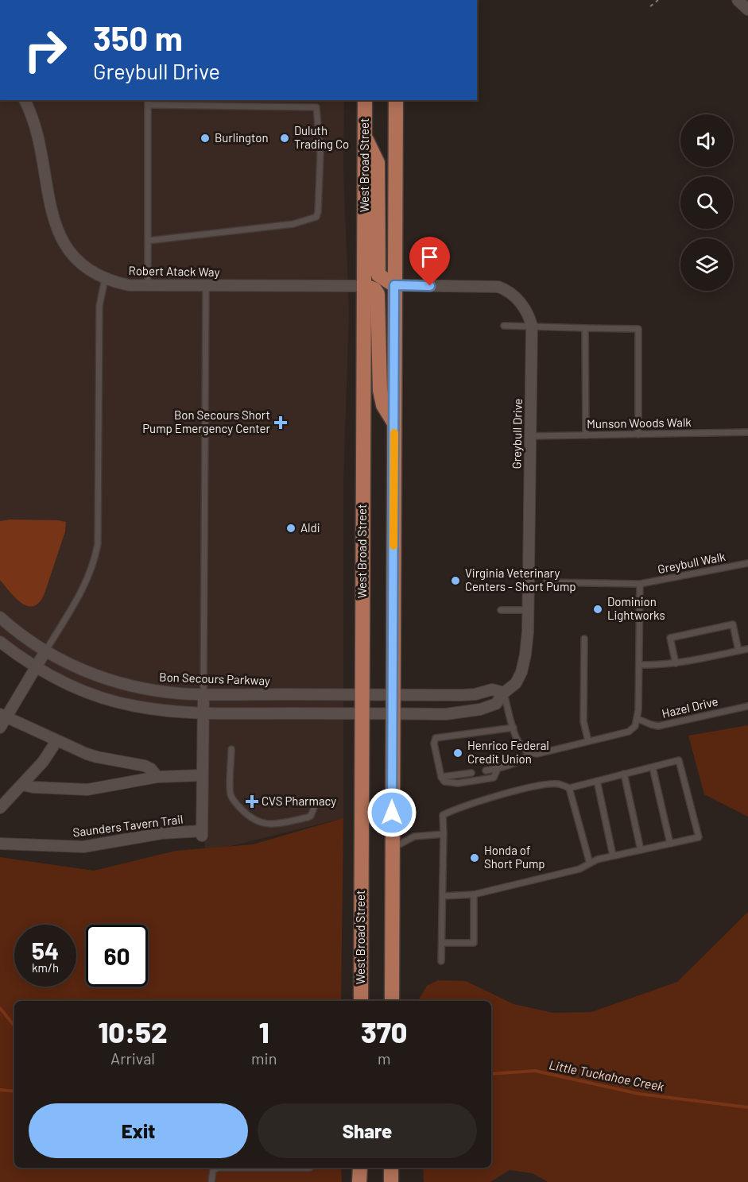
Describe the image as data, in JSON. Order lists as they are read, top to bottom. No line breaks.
{"streets":{"main road":["West Broad Street"],"street":["Robert Atack Way","Greybull Drive","Bon Secours Parkway","Saunders Tavern Trail"],"lane":["Munson Woods Walk","Greybull Walk","Hazel Drive"]},"crossings":[["West Broad Street","Robert Atack Way"],["West Broad Street","Greybull Drive"],["West Broad Street","Bon Secours Parkway"],["Munson Woods Walk","Greybull Drive"]],"water":["Little Tuckahoe Creek"],"places":{"other":["Burlington","Duluth Trading Co","Aldi","Virginia Veterinary Centers - Short Pump","Dominion Lightworks","Henrico Federal Credit Union","Honda of Short Pump"],"health":["Bon Secours Short Pump Emergency Center","CVS Pharmacy"]},"page":{"turn":["350 m","Greybull Drive"],"speed":"54 km/h","limit":"60","eta":["10:52","Arrival","1","min","370","m"],"buttons":["Exit","Share"]}}
